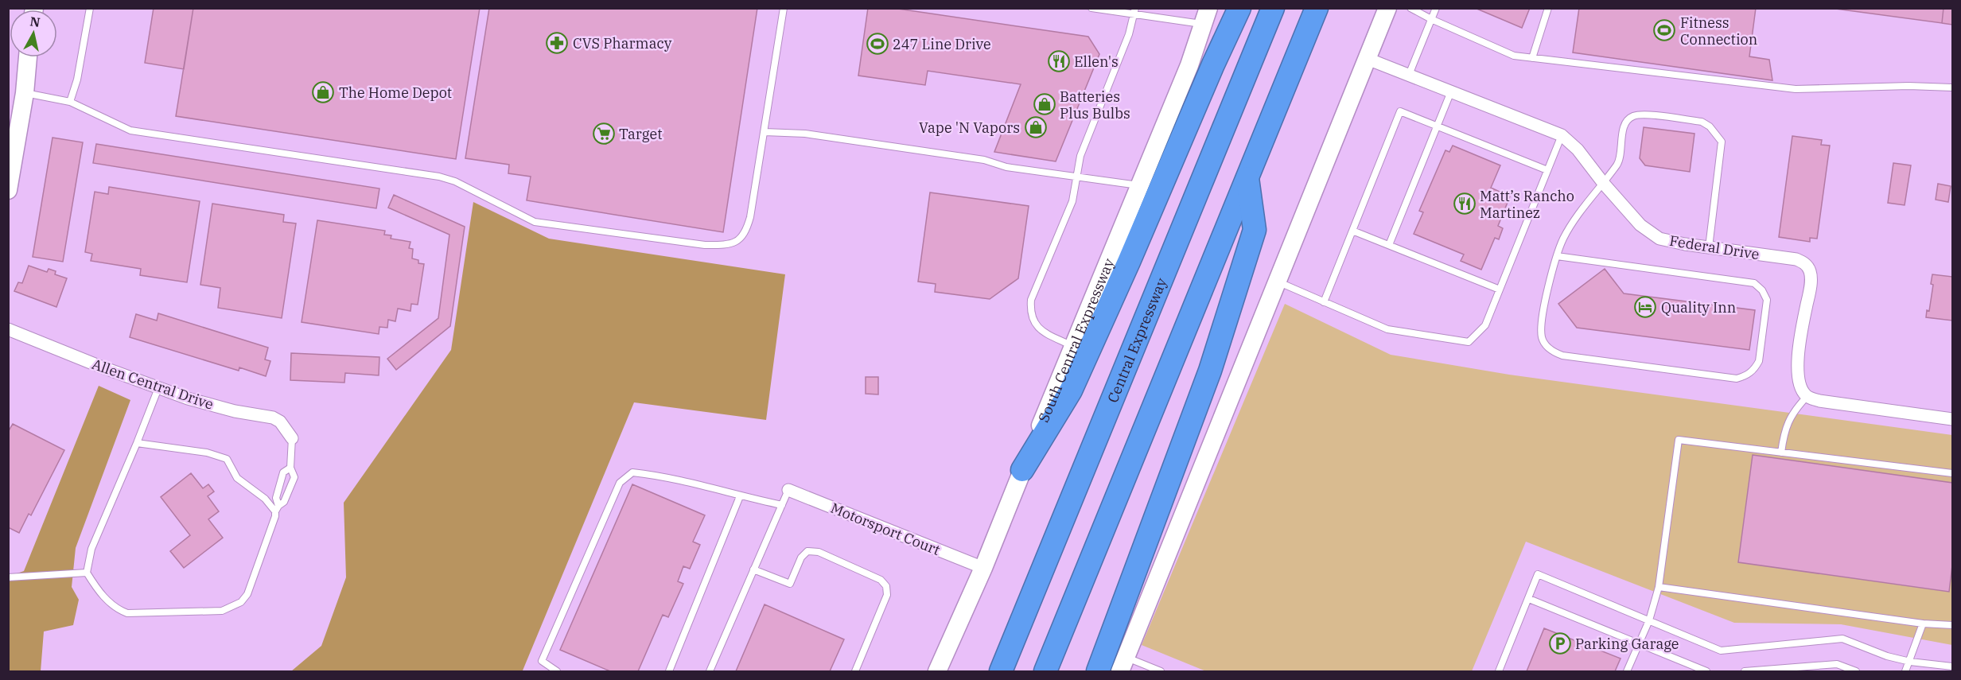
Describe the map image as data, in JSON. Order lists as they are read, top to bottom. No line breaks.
{"streets":{"highway":["Central Expressway"],"main road":["South Central Expressway"],"street":["Federal Drive","Allen Central Drive","Motorsport Court"]},"crossings":[["South Central Expressway","Motorsport Court"]],"places":{"sports":["Fitness Connection","247 Line Drive"],"pharmacy":["CVS Pharmacy"],"restaurant":["Ellen's","Matt’s Rancho Martinez"],"shop":["The Home Depot","Batteries Plus Bulbs","Vape 'N Vapors"],"supermarket":["Target"],"hotel":["Quality Inn"],"parking":["Parking Garage"]},"north":"top"}
